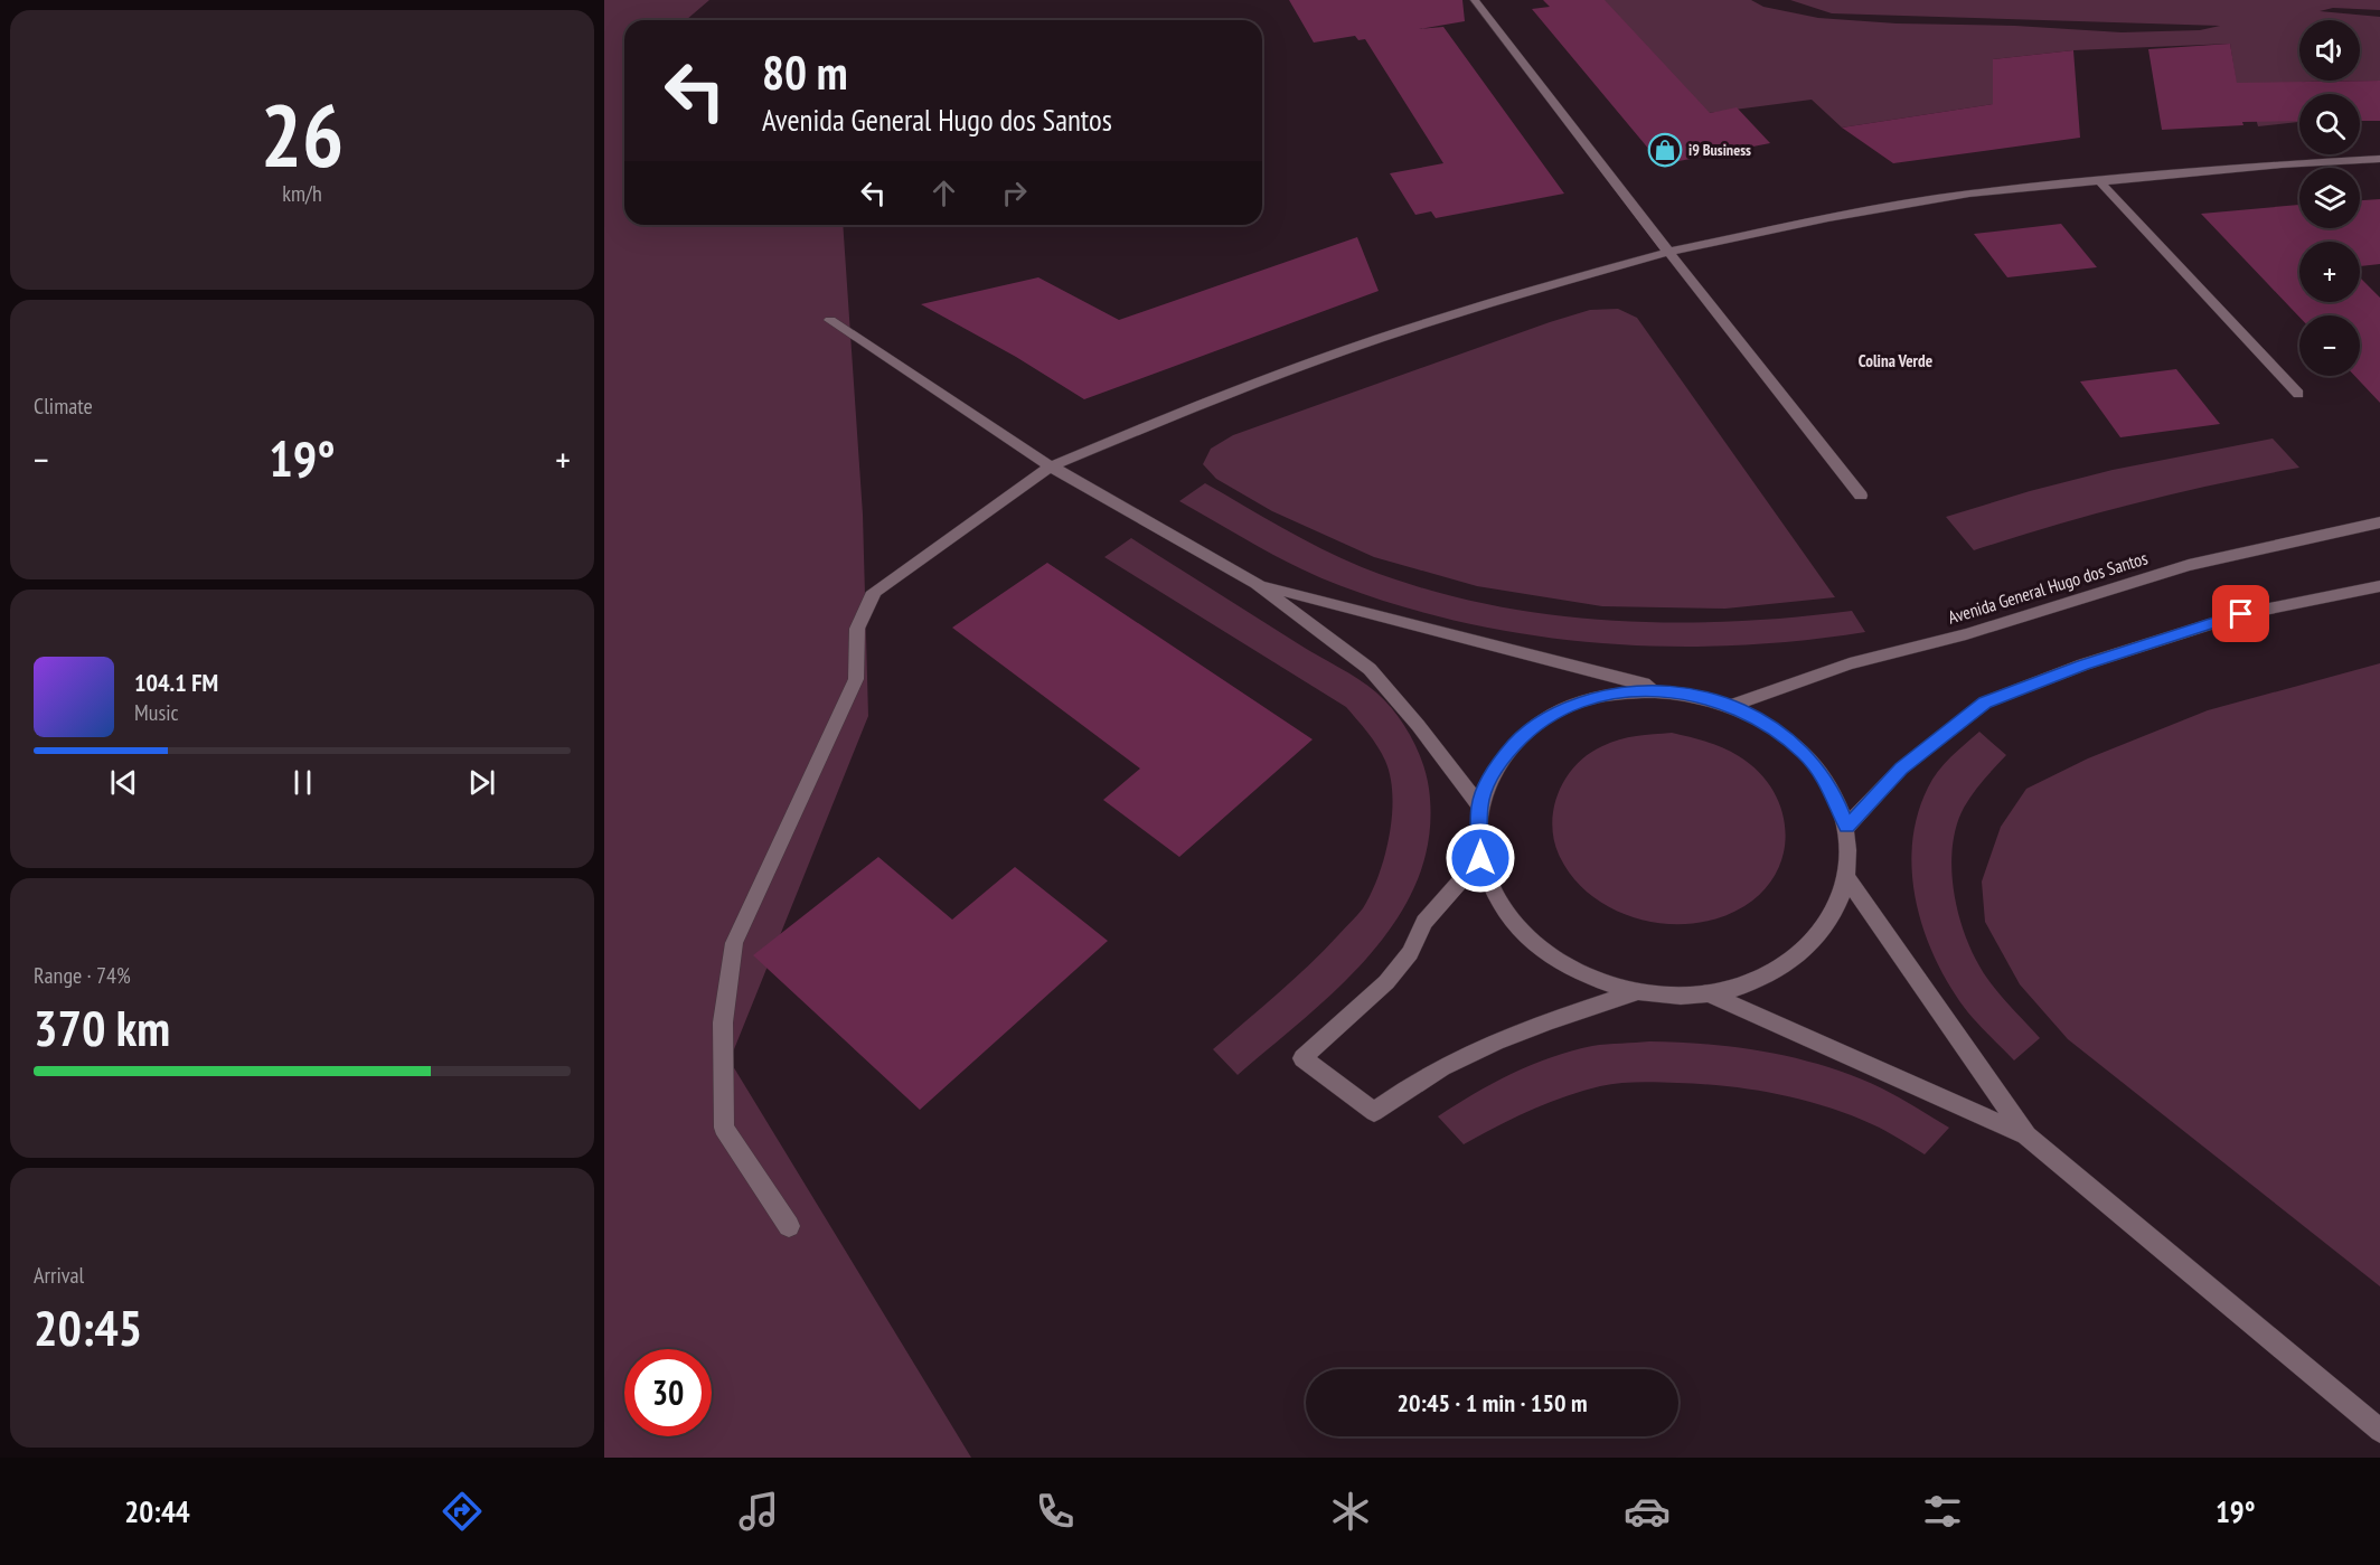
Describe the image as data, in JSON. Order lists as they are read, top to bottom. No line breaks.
{"streets":{"street":["Avenida General Hugo dos Santos"]},"districts":["Colina Verde"],"places":{"shop":["i9 Business"]},"page":{"tile":[["26","km/h"],"Climate",["Range · 74%","370 km"],["Arrival","20:45"]],"map_buttons":["+","−"],"turn":["80 m","Avenida General Hugo dos Santos"],"heat":["−","19°","+"],"song":["104.1 FM","Music"],"limit":"30","trip":"20:45 · 1 min · 150 m","tabs":["20:44","19°"]}}
